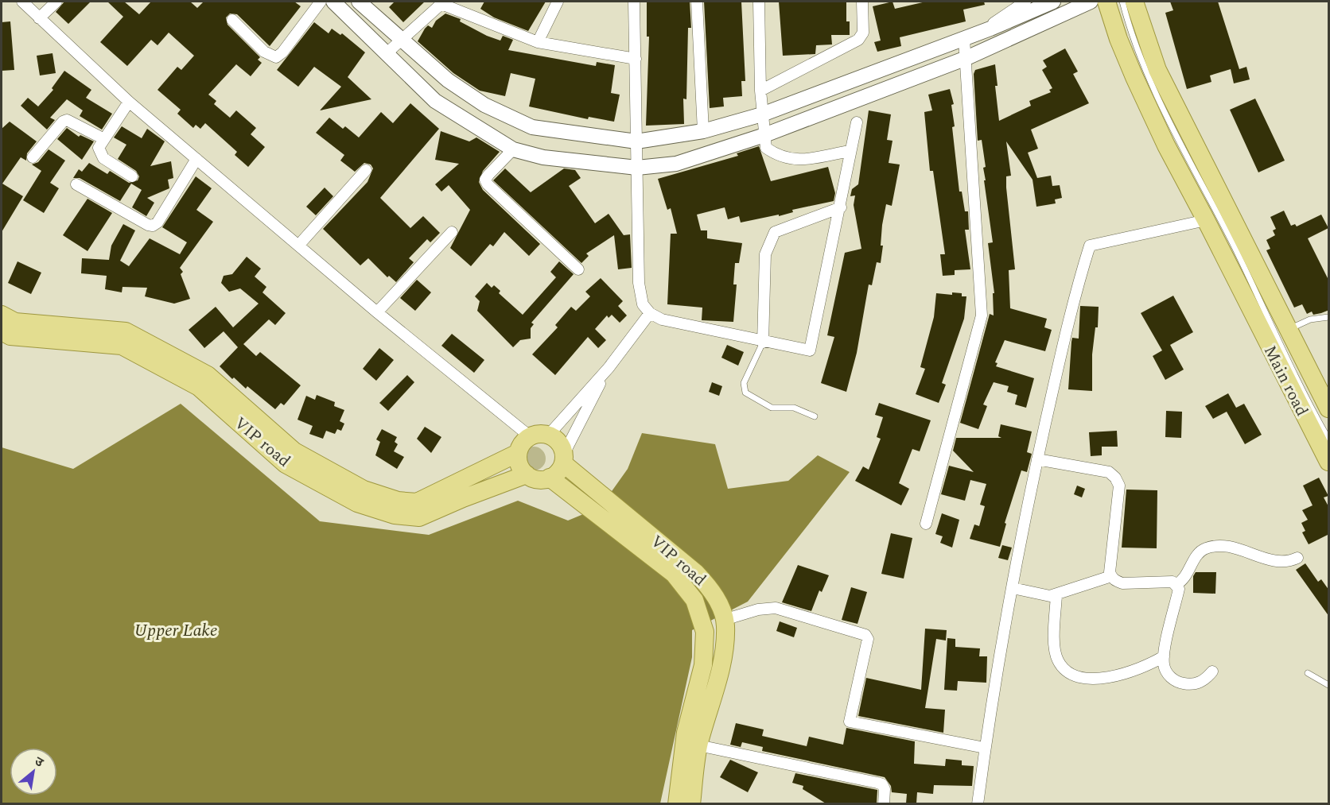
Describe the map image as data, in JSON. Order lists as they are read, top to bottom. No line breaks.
{"streets":{"main road":["Main road","VIP road"]},"water":["Upper Lake"],"north":"top right"}
